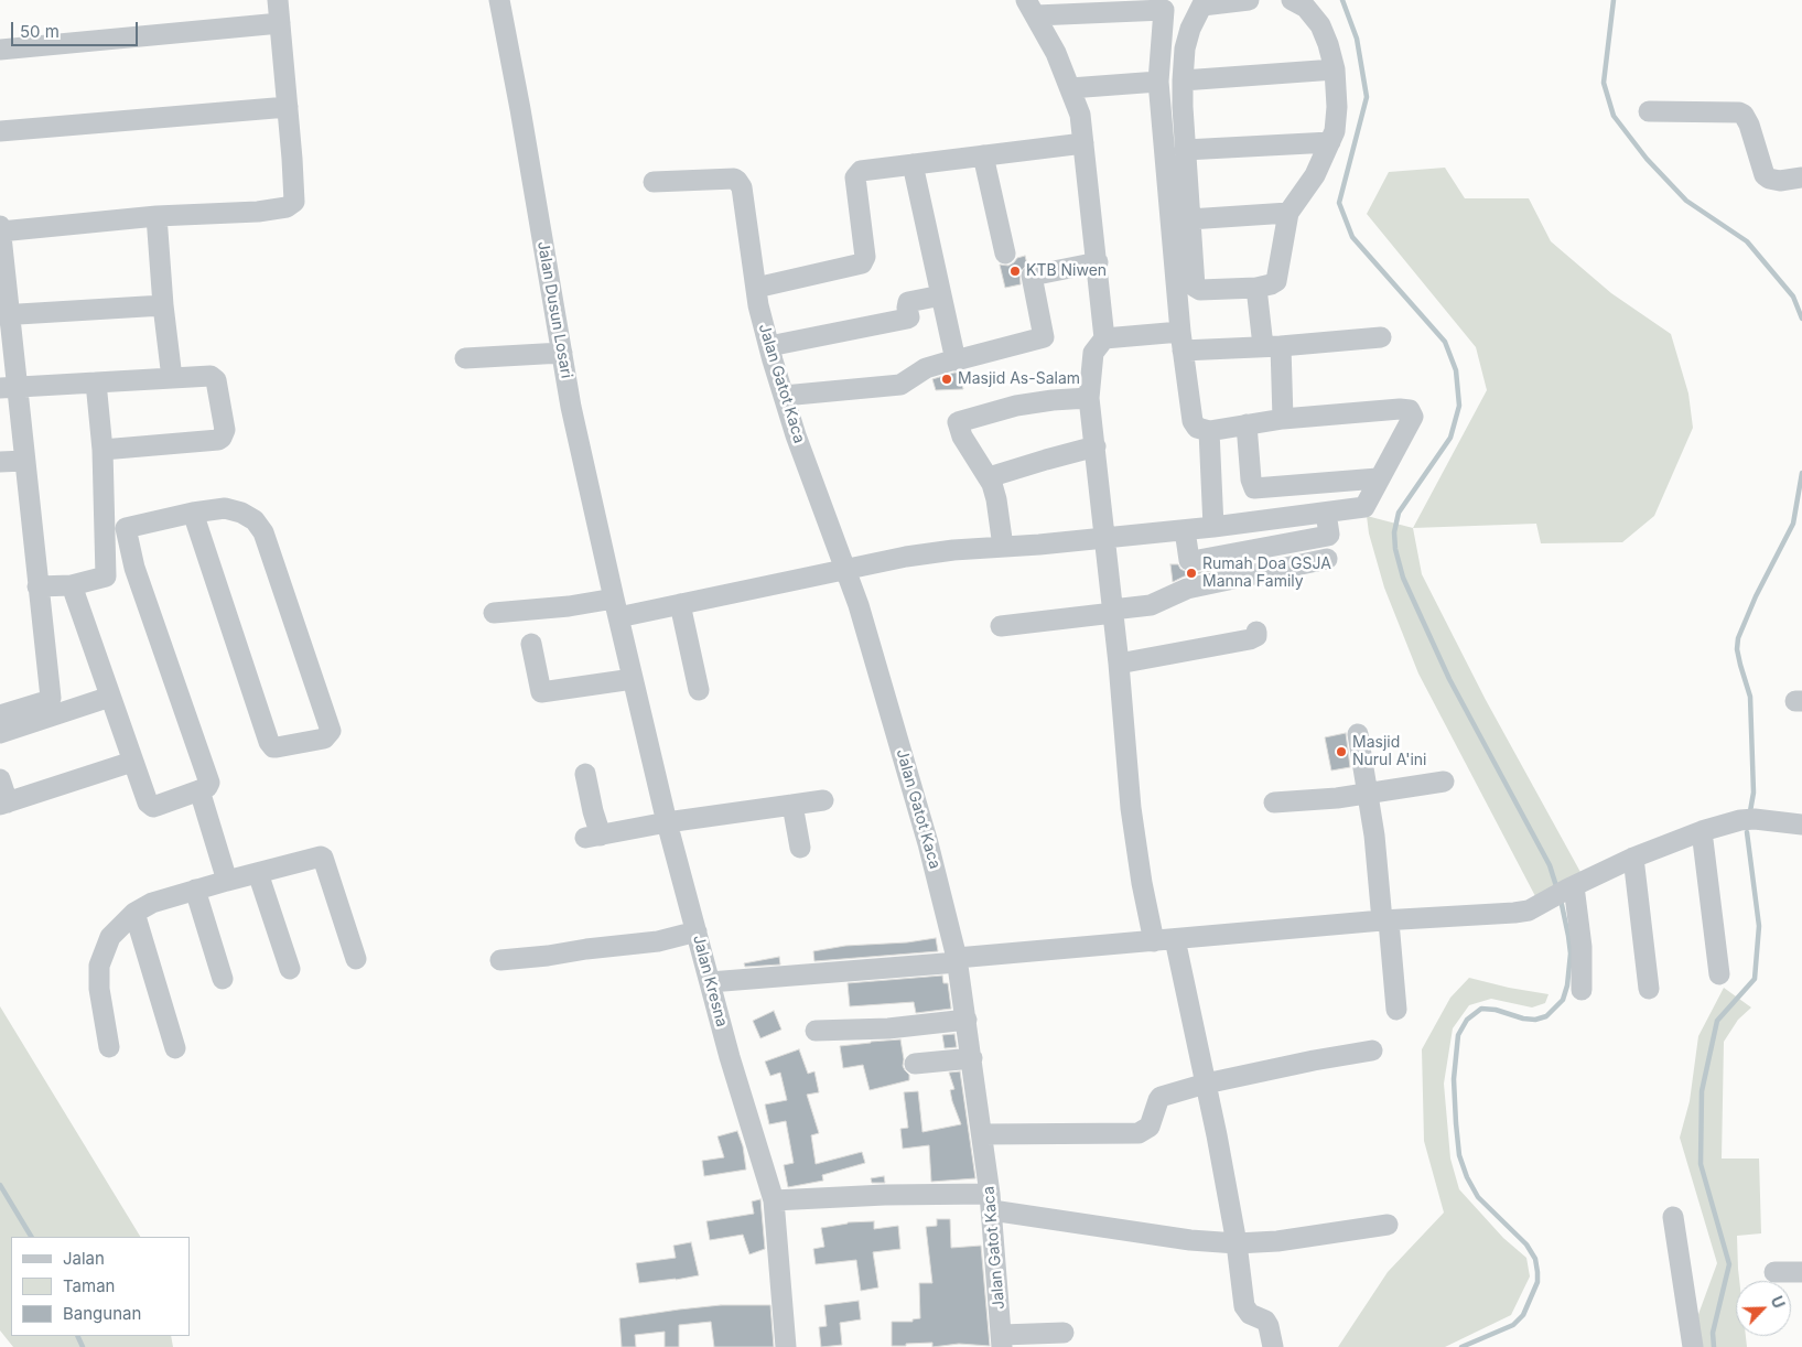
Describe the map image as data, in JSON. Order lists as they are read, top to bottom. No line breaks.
{"streets":{"street":["Jalan Dusun Losari","Jalan Gatot Kaca","Jalan Kresna"]},"crossings":[["Jalan Dusun Losari","Jalan Kresna"]],"places":["KTB Niwen","Masjid As-Salam","Rumah Doa GSJA Manna Family","Masjid Nurul A'ini"],"legend":["Jalan","Taman","Bangunan"],"scale_bar":"50 m","north":"top right"}
